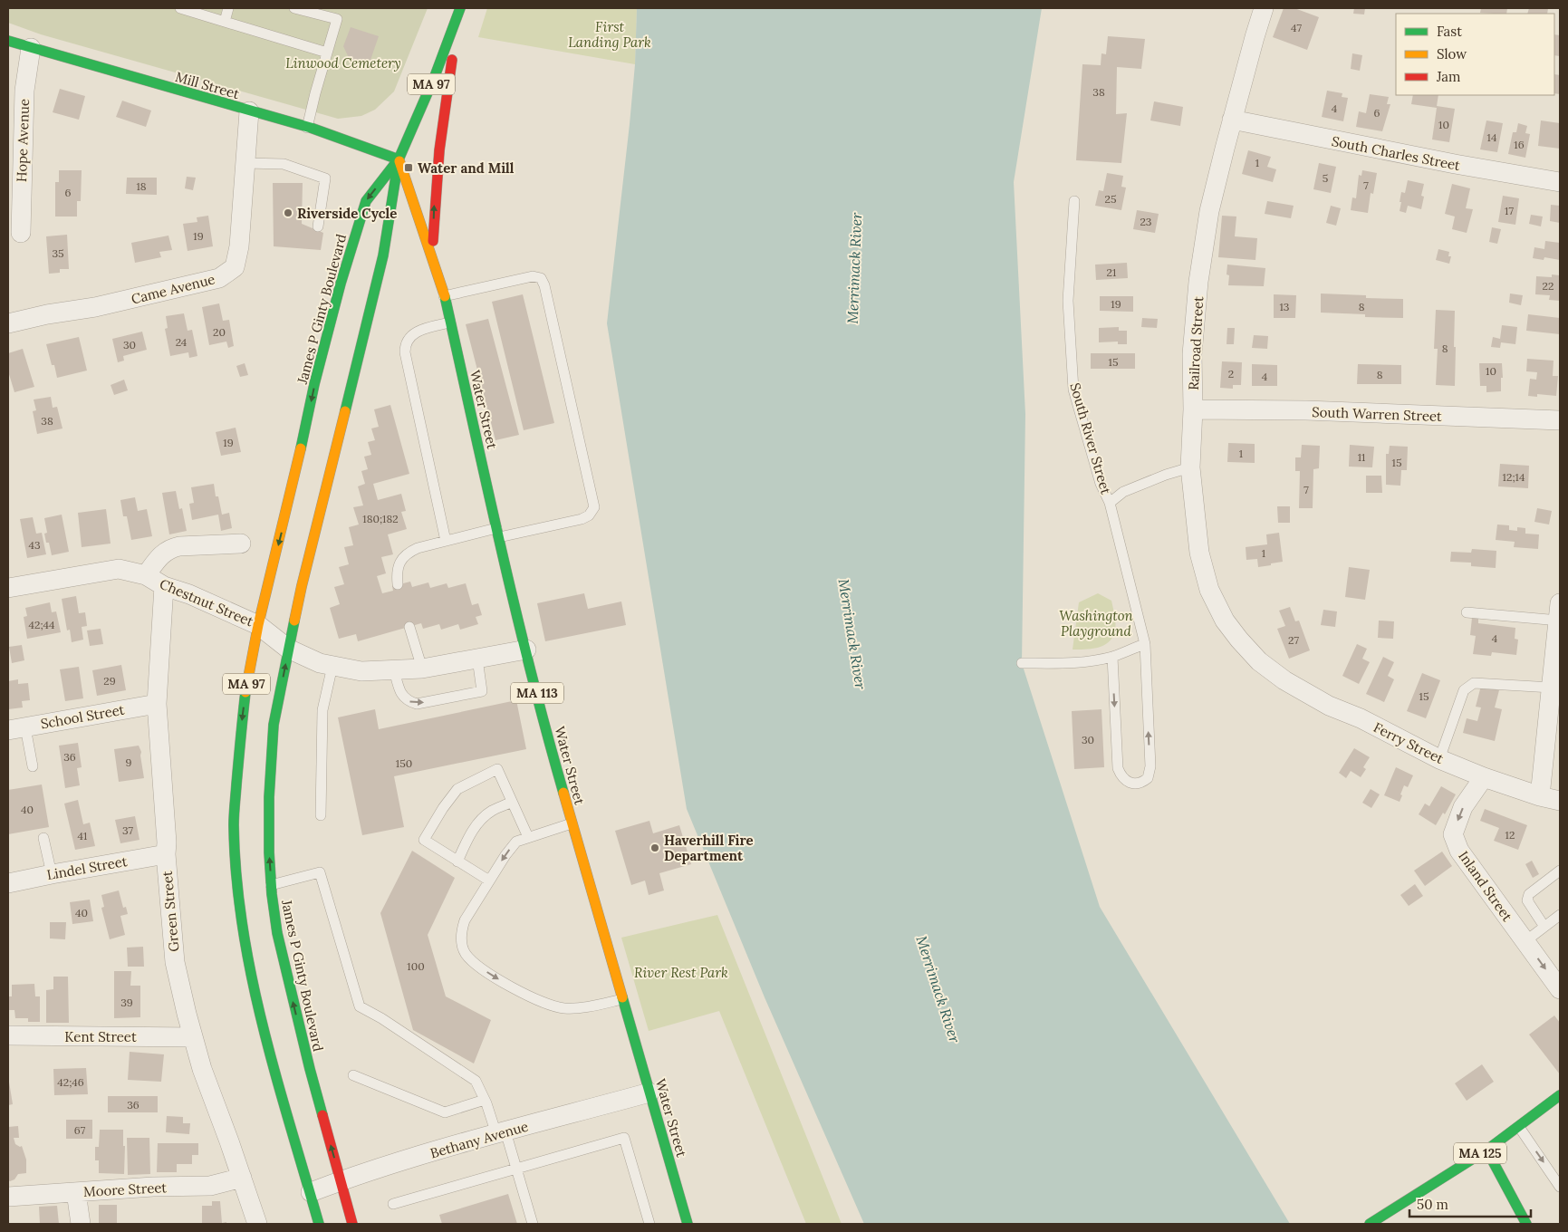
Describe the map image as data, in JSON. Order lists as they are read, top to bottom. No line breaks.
{"streets":{"main road":["MA 97","Mill Street","James P Ginty Boulevard","Water Street","MA 113","MA 125"],"street":["Hope Avenue","South Charles Street","Came Avenue","Railroad Street","South Warren Street","Chestnut Street","School Street","Ferry Street","Lindel Street","Inland Street","Green Street","Kent Street","Bethany Avenue","Moore Street"],"lane":["South River Street"]},"crossings":[["Mill Street","Hope Avenue"],["Mill Street","Came Avenue"],["Mill Street","James P Ginty Boulevard"],["Mill Street","Water Street"],["South Charles Street","Railroad Street"],["James P Ginty Boulevard","Water Street"],["James P Ginty Boulevard","Chestnut Street"],["James P Ginty Boulevard","Bethany Avenue"],["Railroad Street","South Warren Street"],["Railroad Street","Ferry Street"],["Water Street","Chestnut Street"],["Water Street","Bethany Avenue"],["Chestnut Street","Green Street"],["School Street","Green Street"],["Ferry Street","Inland Street"],["Lindel Street","Green Street"],["Green Street","Kent Street"],["Green Street","Moore Street"]],"one_way":["Inland Street"],"water":["Merrimack River"],"parks":["First Landing Park","Linwood Cemetery","Washington Playground","River Rest Park"],"places":{"transit":["Water and Mill"],"other":["Riverside Cycle","Haverhill Fire Department"]},"house_numbers":["47","38","4","6","10","14","16","1","5","7","18","6","25","17","23","19","35","21","22","19","13","8","20","24","30","8","15","10","2","8","4","38","19","1","11","15","12;14","7","180;182","43","1","42;44","4","27","29","15","30","36","9","150","40","37","12","41","40","100","39","42;46","36","67"],"legend":["Fast","Slow","Jam"],"scale_bar":"50 m"}
